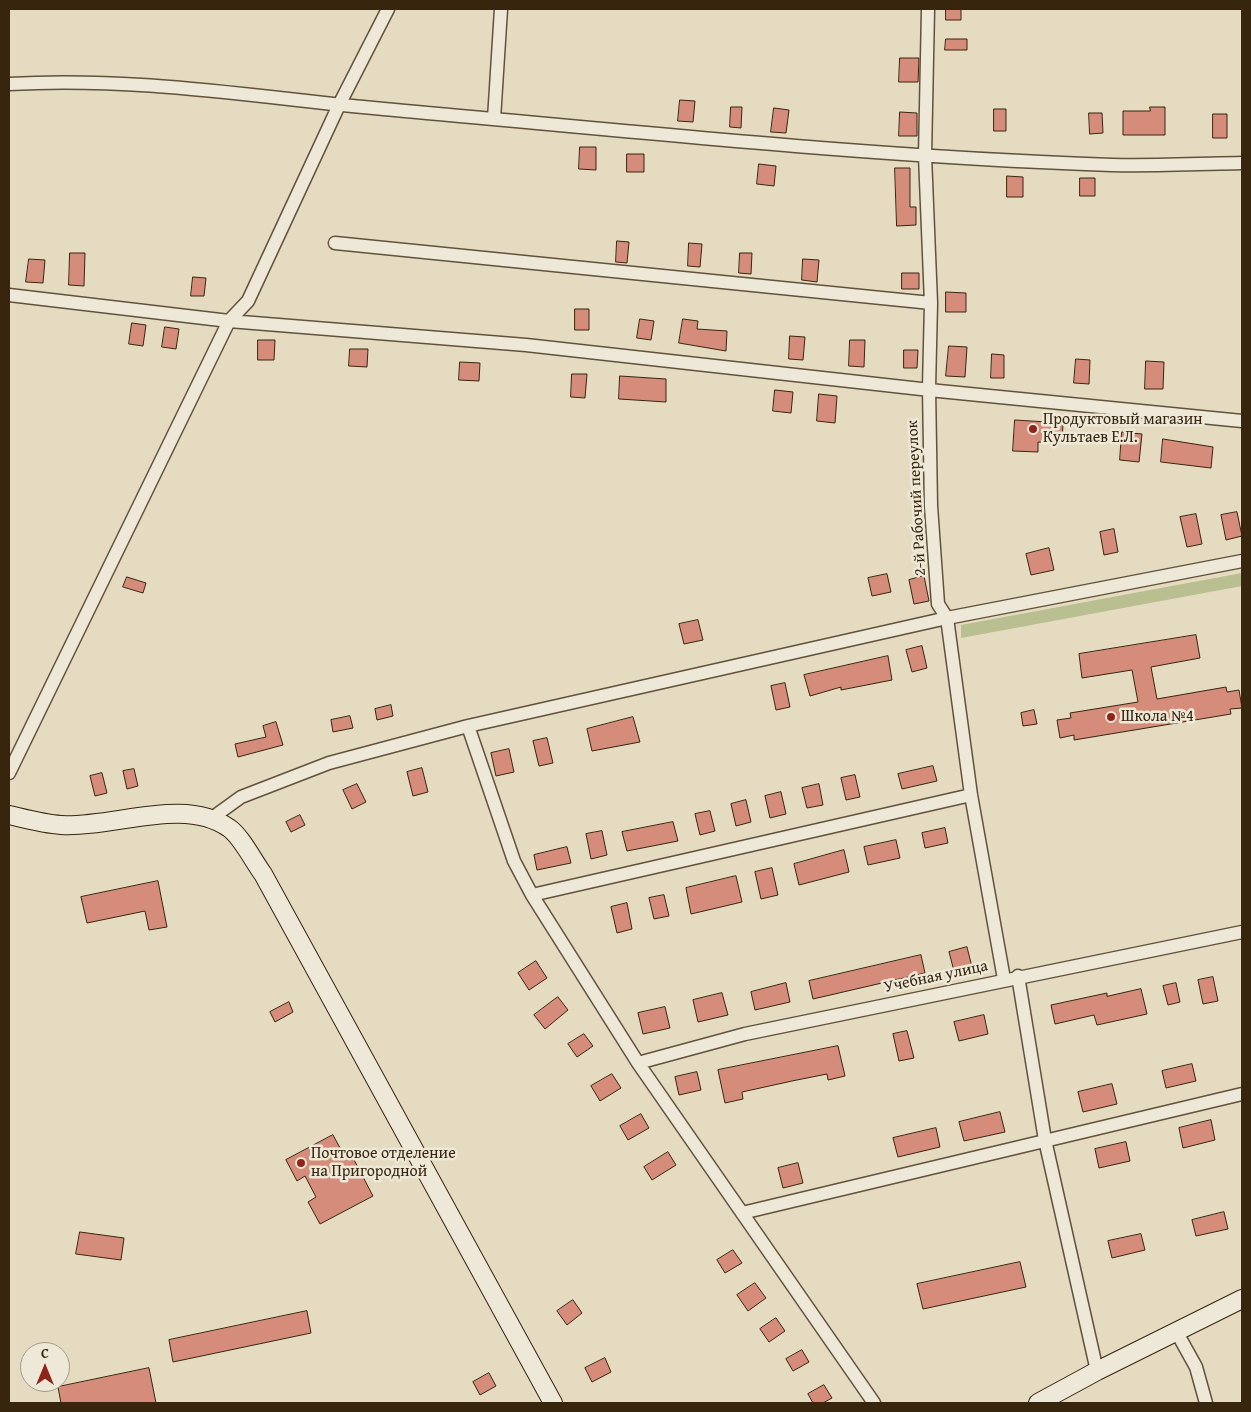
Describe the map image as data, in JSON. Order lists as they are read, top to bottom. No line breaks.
{"streets":{"street":["2-й Рабочий переулок","Учебная улица"]},"crossings":[["2-й Рабочий переулок","Учебная улица"]],"places":["Продуктовый магазин Культаев Е.Л.","Школа №4","Почтовое отделение на Пригородной"],"north":"top"}
